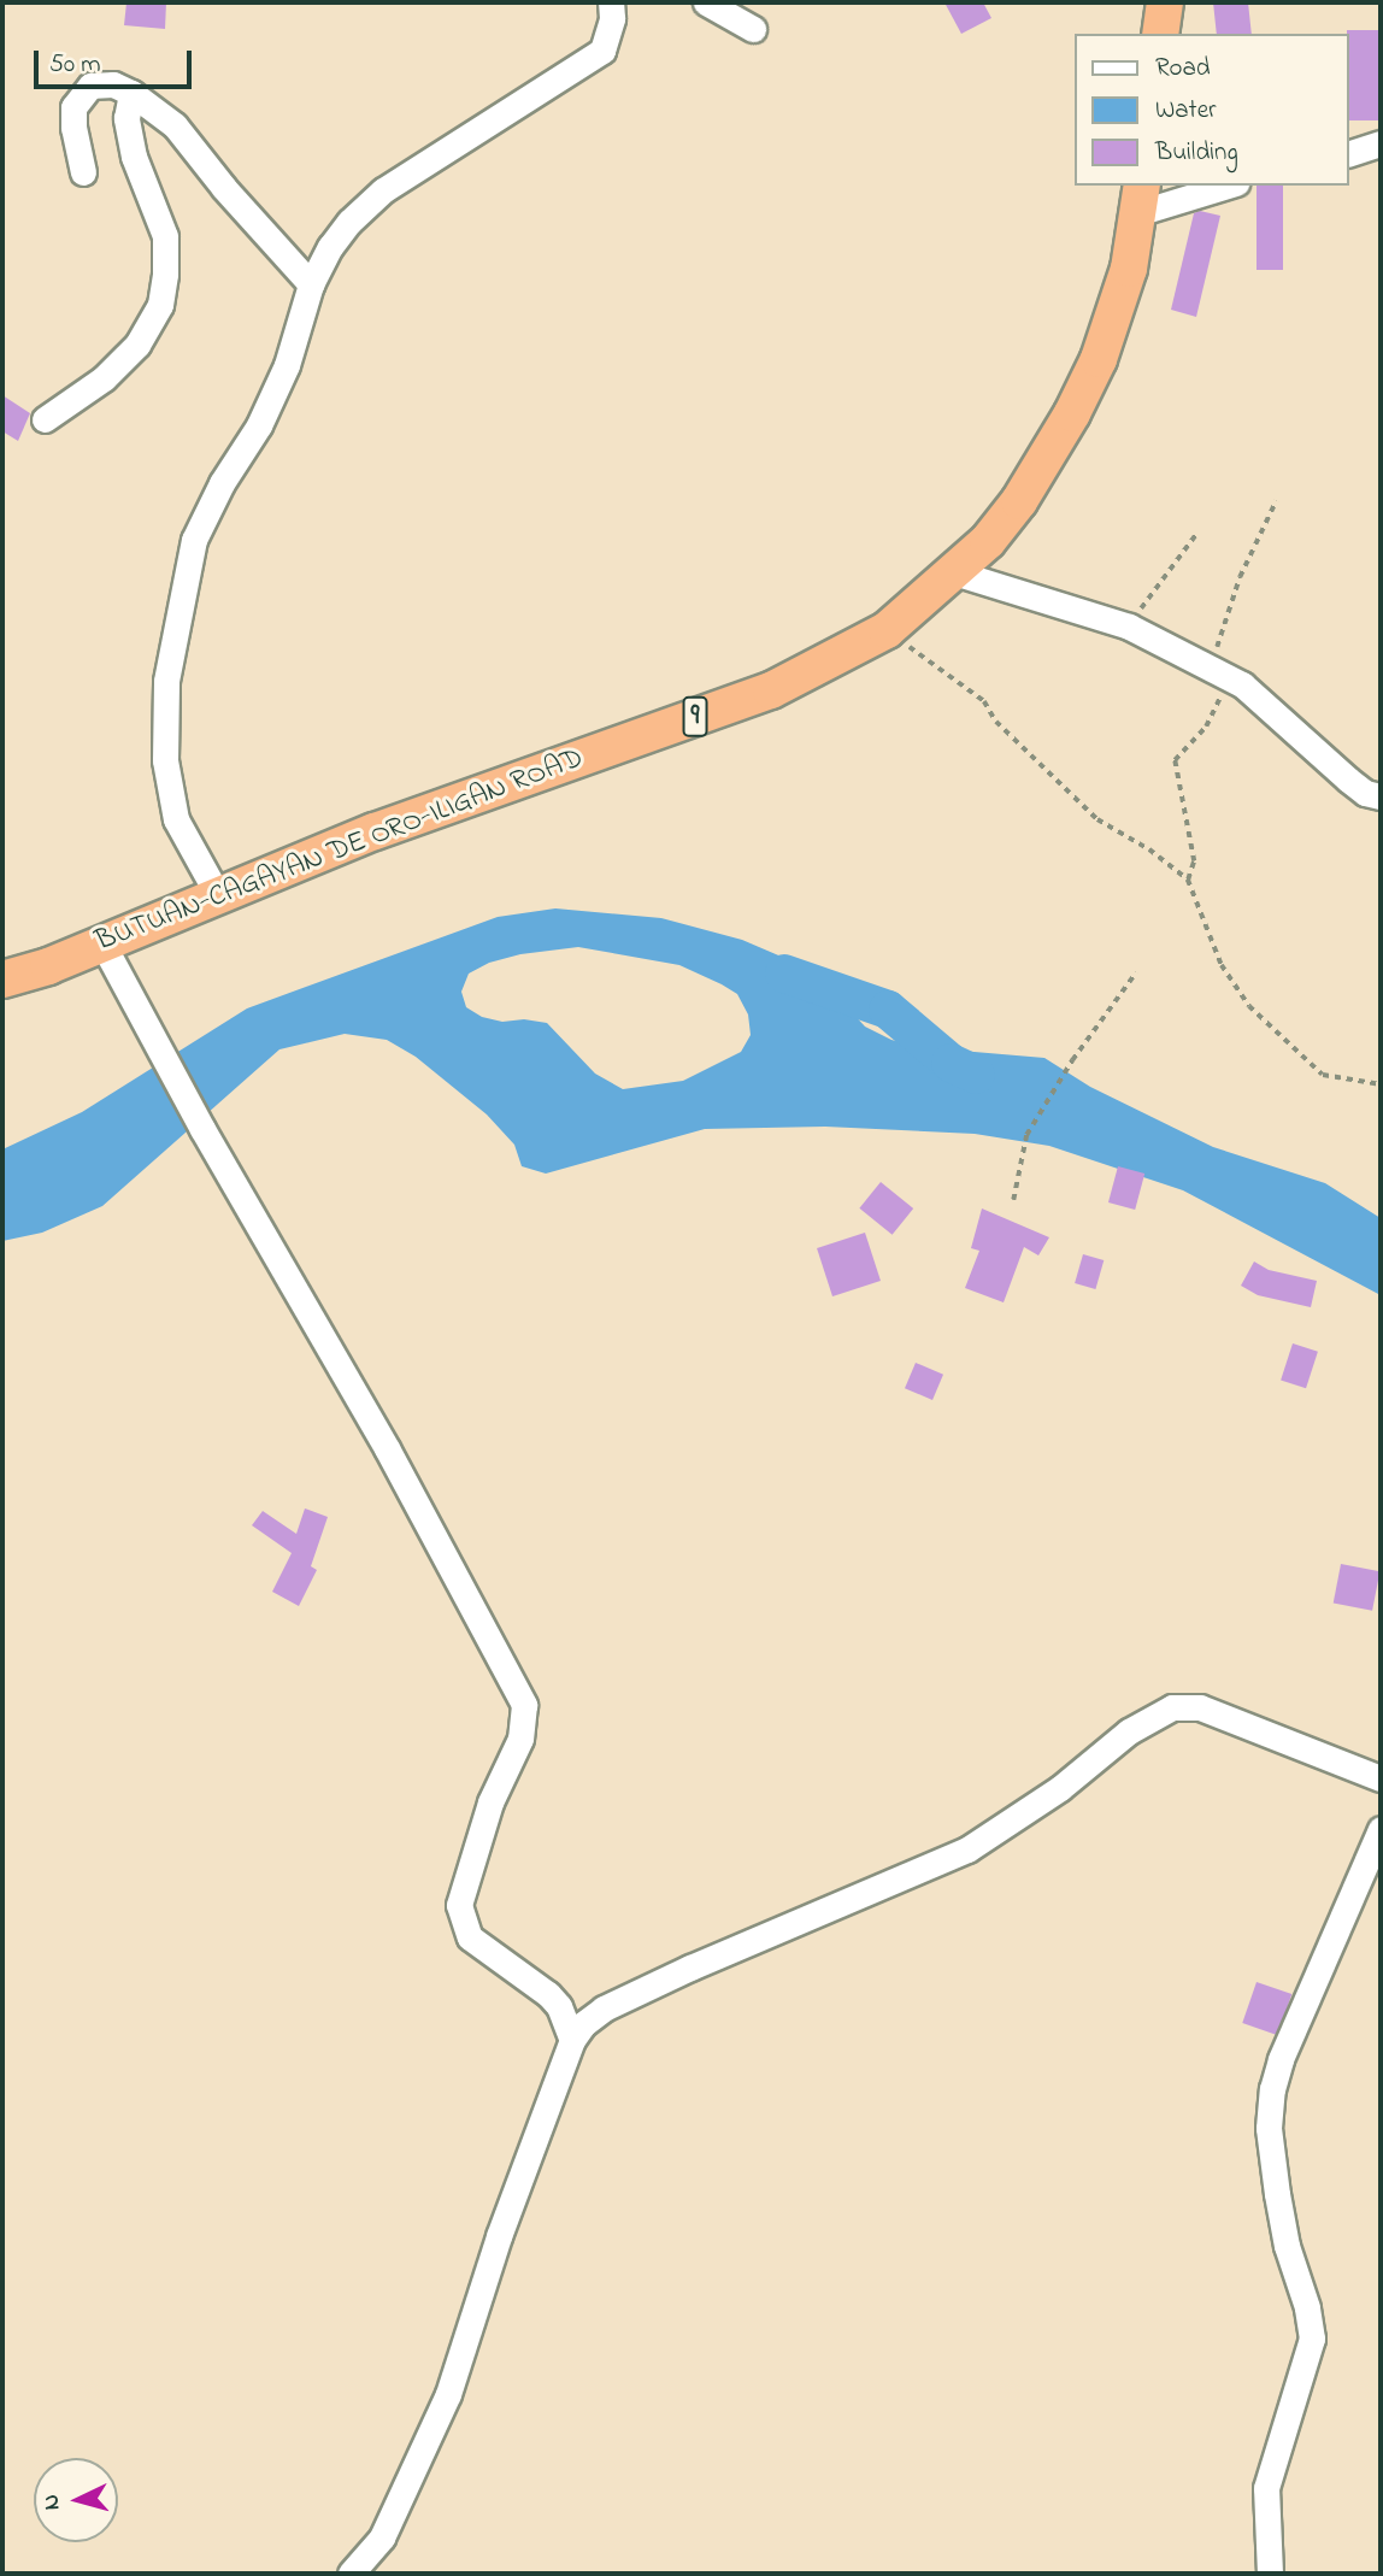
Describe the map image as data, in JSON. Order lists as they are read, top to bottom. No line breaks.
{"streets":{"highway":["9","BUTUAN-CAGAYAN DE ORO-ILIGAN ROAD"]},"legend":["Road","Water","Building"],"scale_bar":"50 m","north":"left"}
